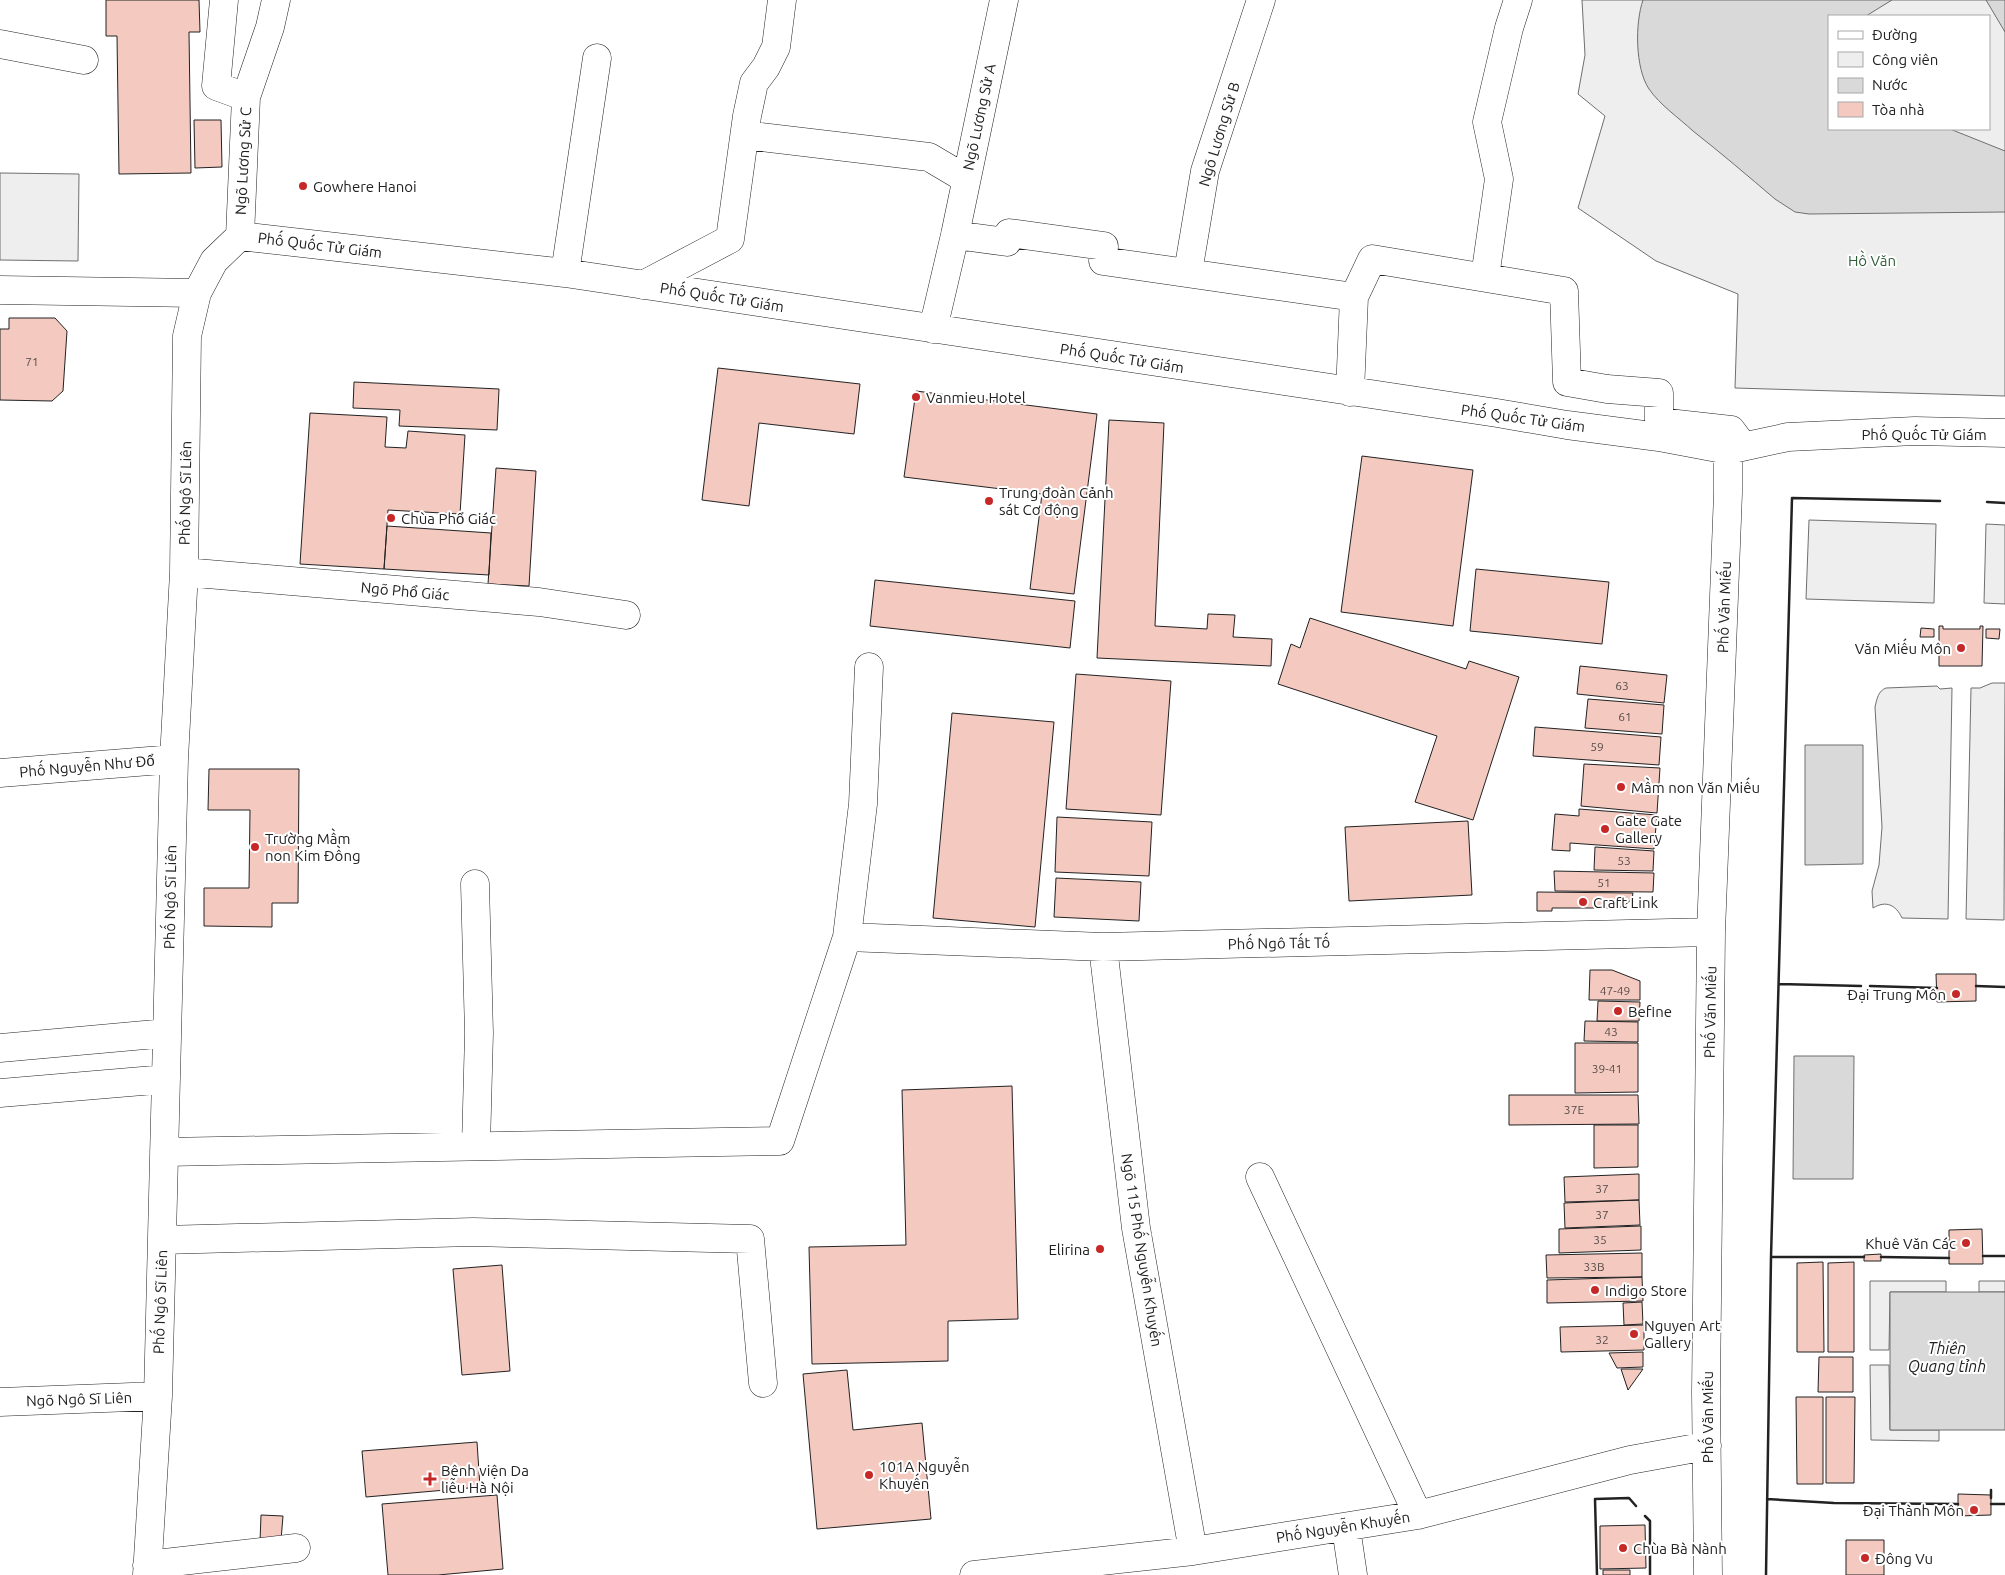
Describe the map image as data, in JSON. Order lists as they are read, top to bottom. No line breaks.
{"streets":{"street":["Ngõ Lương Sử A","Ngõ Lương Sử B","Ngõ Lương Sử C","Phố Quốc Tử Giám","Phố Ngô Sĩ Liên","Ngõ Phổ Giác","Phố Văn Miếu","Phố Nguyễn Như Đổ","Phố Ngô Tất Tố","Ngõ 115 Phố Nguyễn Khuyến","Ngõ Ngô Sĩ Liên","Phố Nguyễn Khuyến"]},"crossings":[["Ngõ Lương Sử A","Phố Quốc Tử Giám"],["Ngõ Lương Sử C","Phố Quốc Tử Giám"],["Ngõ Lương Sử C","Phố Ngô Sĩ Liên"],["Phố Quốc Tử Giám","Phố Ngô Sĩ Liên"],["Phố Quốc Tử Giám","Phố Văn Miếu"],["Phố Ngô Sĩ Liên","Ngõ Phổ Giác"],["Phố Ngô Sĩ Liên","Phố Nguyễn Như Đổ"],["Phố Ngô Sĩ Liên","Ngõ Ngô Sĩ Liên"],["Phố Văn Miếu","Phố Ngô Tất Tố"],["Phố Văn Miếu","Phố Nguyễn Khuyến"],["Phố Ngô Tất Tố","Ngõ 115 Phố Nguyễn Khuyến"],["Ngõ 115 Phố Nguyễn Khuyến","Phố Nguyễn Khuyến"]],"water":["Thiên Quang tỉnh"],"parks":["Hồ Văn"],"places":{"other":["Gowhere Hanoi","Vanmieu Hotel","Trung đoàn Cảnh sát Cơ động","Chùa Phổ Giác","Văn Miếu Môn","Mầm non Văn Miếu","Gate Gate Gallery","Trường Mầm non Kim Đồng","Craft Link","Đại Trung Môn","Befine","Khuê Văn Các","Elirina","Indigo Store","Nguyen Art Gallery","101A Nguyễn Khuyến","Đại Thành Môn","Chùa Bà Nành","Đông Vu"],"health":["Bệnh viện Da liễu Hà Nội"]},"house_numbers":["71","63","61","59","53","51","47-49","43","39-41","37E","37","37","35","33B","32"],"legend":["Đường","Công viên","Nước","Tòa nhà"]}
